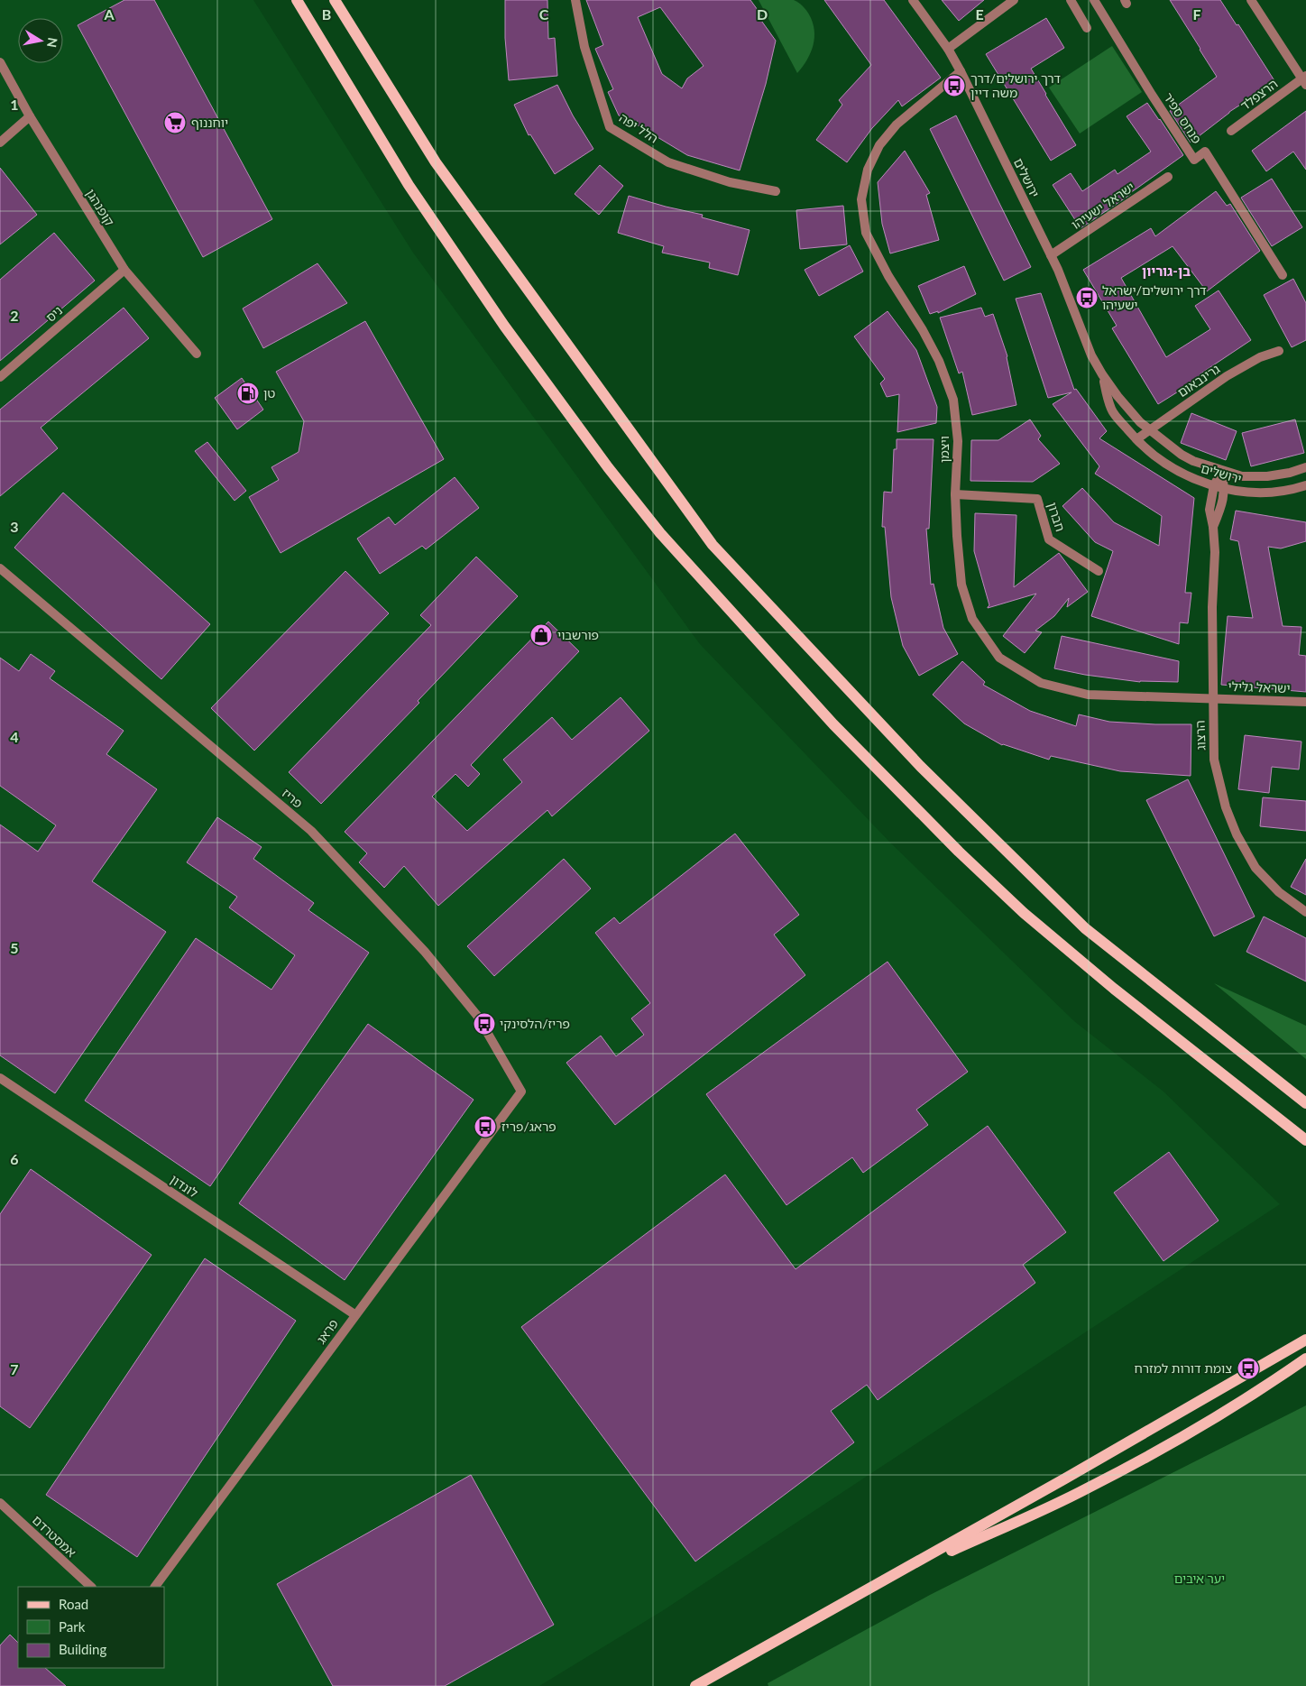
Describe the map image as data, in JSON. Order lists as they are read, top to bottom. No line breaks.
{"streets":{"street":["הרצפלד","פנחס ספיר","הלל יפה","ירושלים","ישראל ישעיהו","קופנהגן","ניס","גרינבאום","ויצמן","חברון","ישראל גלילי","הרצוג","פריז","לונדון","פראג","אמסטרדם"]},"crossings":[["ירושלים","ישראל ישעיהו"],["ירושלים","גרינבאום"],["ירושלים","ויצמן"],["ירושלים","הרצוג"],["קופנהגן","ניס"],["ויצמן","חברון"],["ויצמן","ישראל גלילי"],["ויצמן","הרצוג"],["ישראל גלילי","הרצוג"],["פריז","פראג"],["לונדון","פראג"]],"districts":["בן-גוריון"],"parks":["יער איבים"],"places":{"bus stop":["דרך ירושלים/דרך משה דיין","דרך ירושלים/ישראל ישעיהו","פריז/הלסינקי","פראג/פריז","צומת דורות למזרח"],"supermarket":["יוחננוף"],"fuel station":["טן"],"shop":["פורשבוי"]},"legend":["Road","Park","Building"],"north":"right","grid":{"columns":["A","B","C","D","E","F"],"rows":["1","2","3","4","5","6","7"]}}
